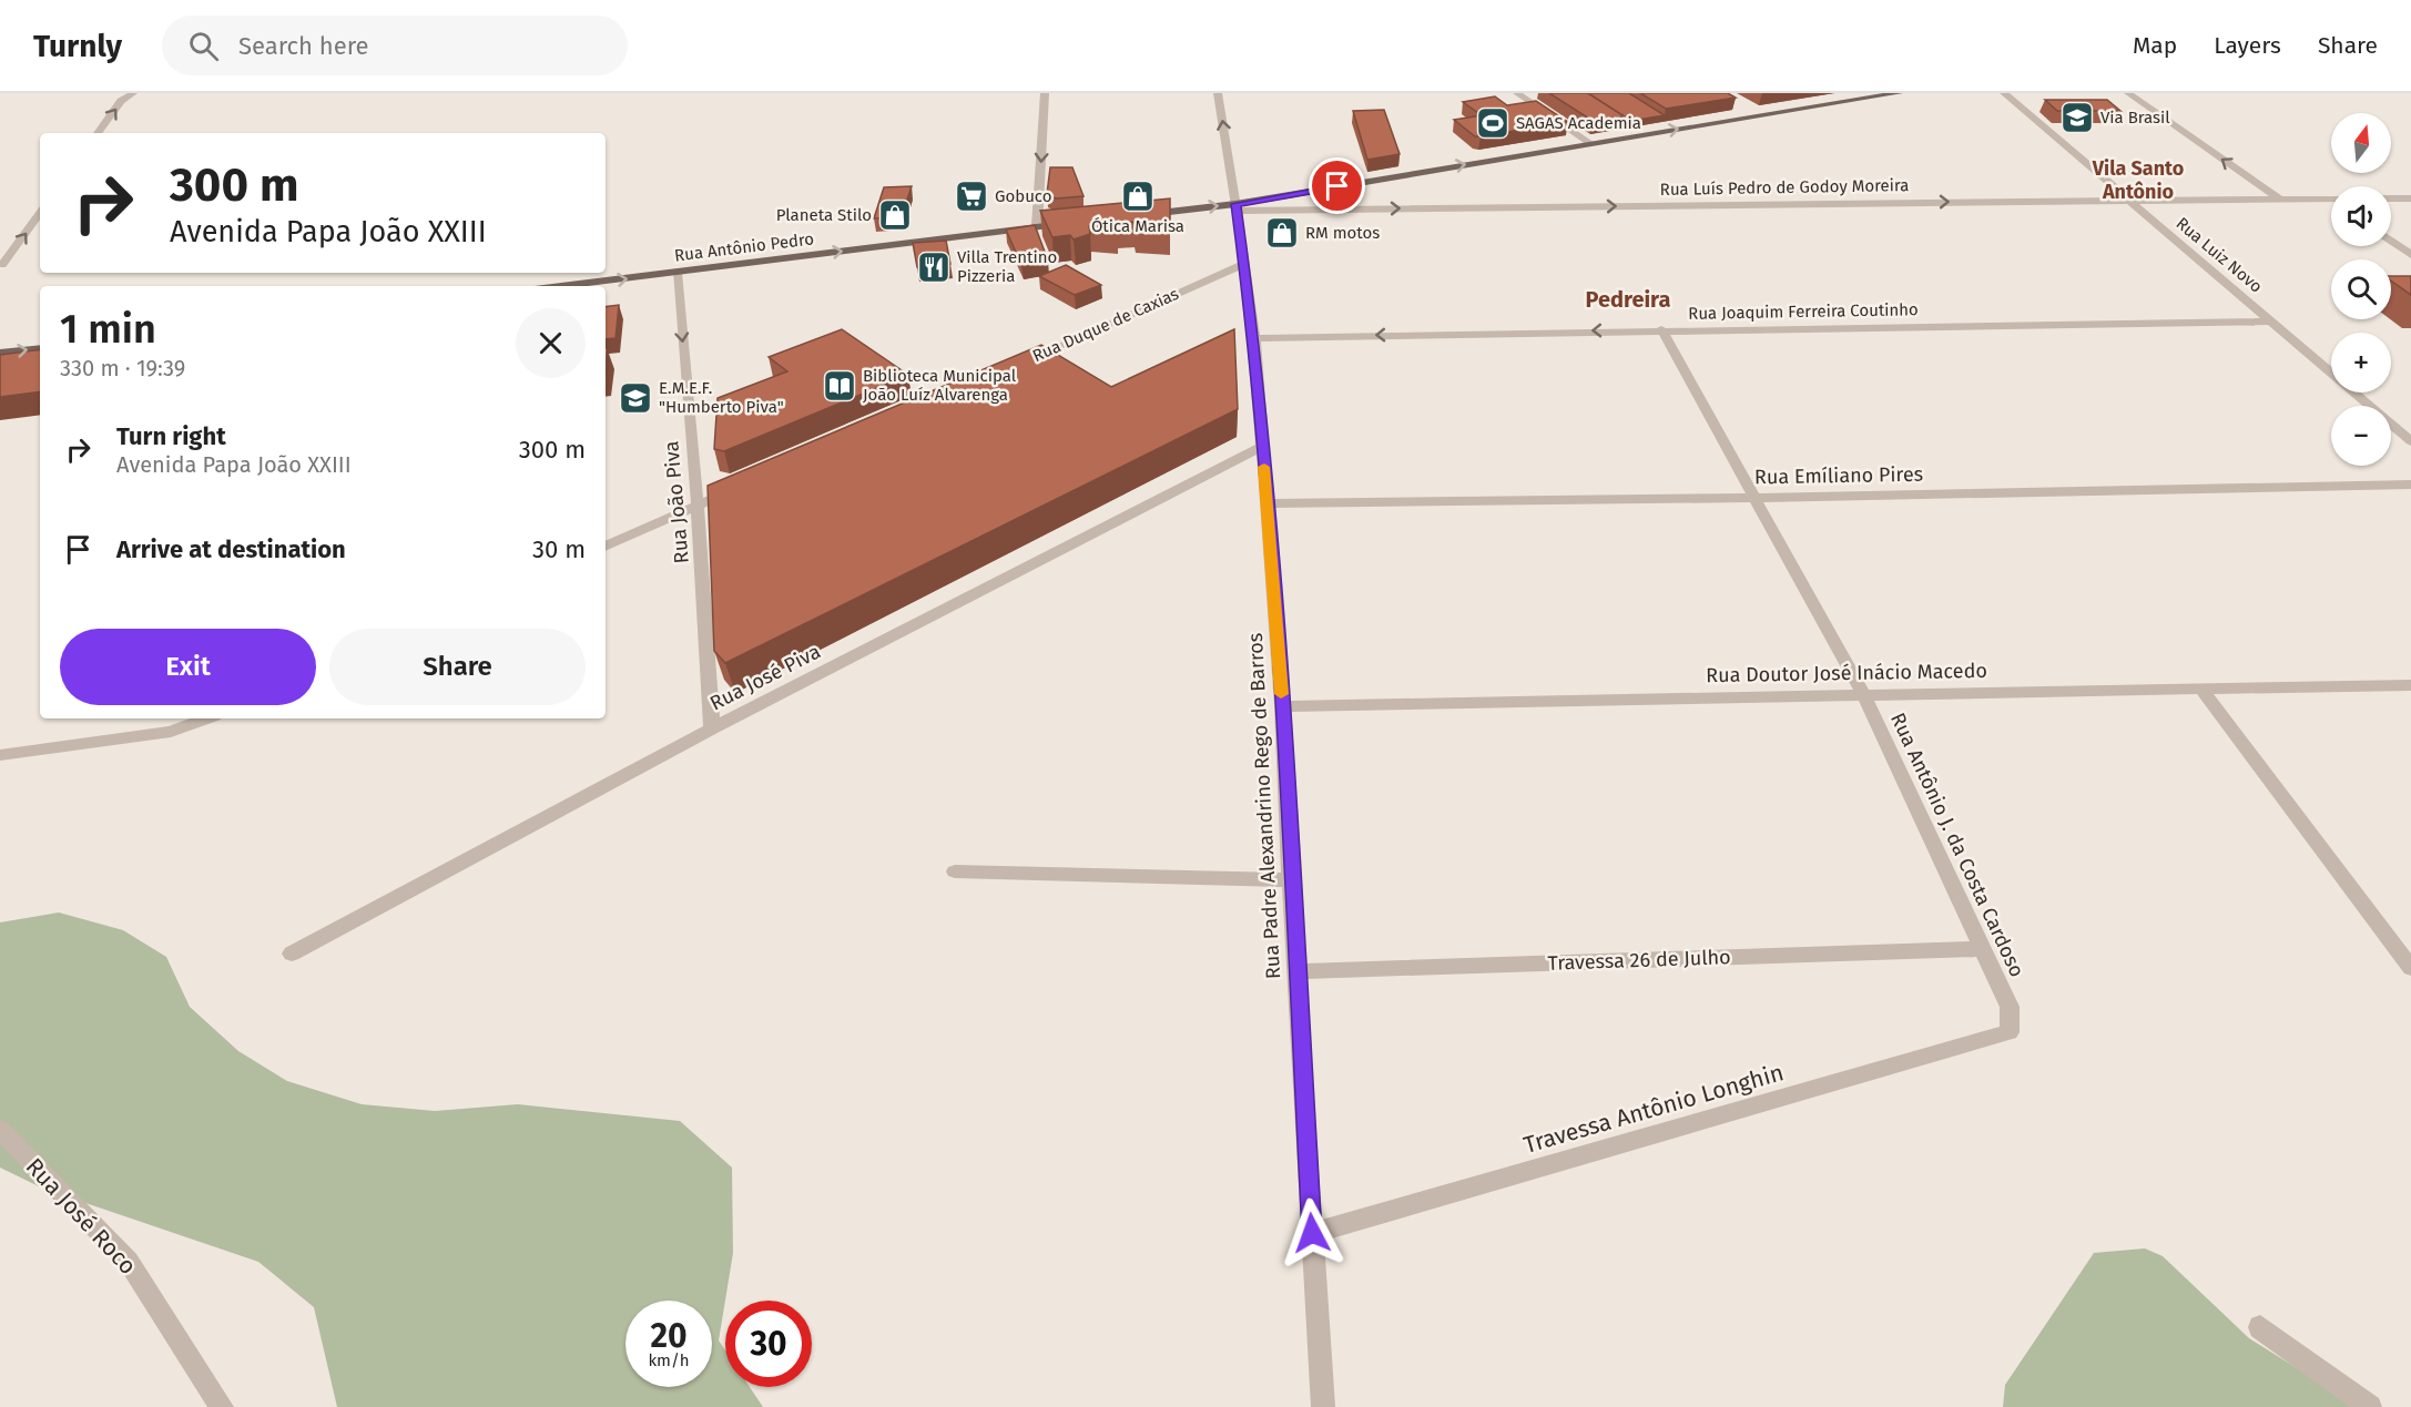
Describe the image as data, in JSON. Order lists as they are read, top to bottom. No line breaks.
{"streets":{"main road":["Rua Antônio Pedro"],"street":["Rua Luís Pedro de Godoy Moreira","Rua Luiz Novo","Rua Joaquim Ferreira Coutinho","Rua Duque de Caxias","Rua Emíliano Pires","Rua João Piva","Rua Doutor José Inácio Macedo","Rua José Piva","Rua Padre Alexandrino Rego de Barros","Rua Antônio J. da Costa Cardoso","Travessa 26 de Julho","Travessa Antônio Longhin","Rua José Roco"]},"crossings":[["Rua Luís Pedro de Godoy Moreira","Rua Luiz Novo"],["Rua Luís Pedro de Godoy Moreira","Rua Padre Alexandrino Rego de Barros"],["Rua Antônio Pedro","Rua João Piva"],["Rua Luiz Novo","Rua Joaquim Ferreira Coutinho"],["Rua Joaquim Ferreira Coutinho","Rua Padre Alexandrino Rego de Barros"],["Rua Joaquim Ferreira Coutinho","Rua Antônio J. da Costa Cardoso"],["Rua Duque de Caxias","Rua Padre Alexandrino Rego de Barros"],["Rua Emíliano Pires","Rua Padre Alexandrino Rego de Barros"],["Rua Emíliano Pires","Rua Antônio J. da Costa Cardoso"],["Rua João Piva","Rua José Piva"],["Rua Doutor José Inácio Macedo","Rua Padre Alexandrino Rego de Barros"],["Rua Doutor José Inácio Macedo","Rua Antônio J. da Costa Cardoso"],["Rua José Piva","Rua Padre Alexandrino Rego de Barros"],["Rua Padre Alexandrino Rego de Barros","Travessa 26 de Julho"],["Rua Padre Alexandrino Rego de Barros","Travessa Antônio Longhin"],["Rua Antônio J. da Costa Cardoso","Travessa 26 de Julho"],["Rua Antônio J. da Costa Cardoso","Travessa Antônio Longhin"]],"one_way":["Rua Luís Pedro de Godoy Moreira","Rua Antônio Pedro","Rua Joaquim Ferreira Coutinho","Rua João Piva"],"districts":["Vila Santo Antônio","Pedreira"],"places":{"school or university":["Via Brasil","E.M.E.F. \"Humberto Piva\""],"sports":["SAGAS Academia"],"supermarket":["Gobuco"],"shop":["Ótica Marisa","Planeta Stilo","RM motos"],"restaurant":["Villa Trentino Pizzeria"],"library":["Biblioteca Municipal João Luíz Alvarenga"]},"north":"top","page":{"header":"Turnly","search":"Search here","nav":["Map","Layers","Share"],"map_buttons":["+","−"],"turn":["300 m","Avenida Papa João XXIII"],"heading":["1 min","330 m · 19:39"],"list":[{"name":"Turn right","note":"Avenida Papa João XXIII","value":"300 m"},{"name":"Arrive at destination","value":"30 m"}],"buttons":["Exit","Share"],"speed":"20 km/h","limit":"30"}}
